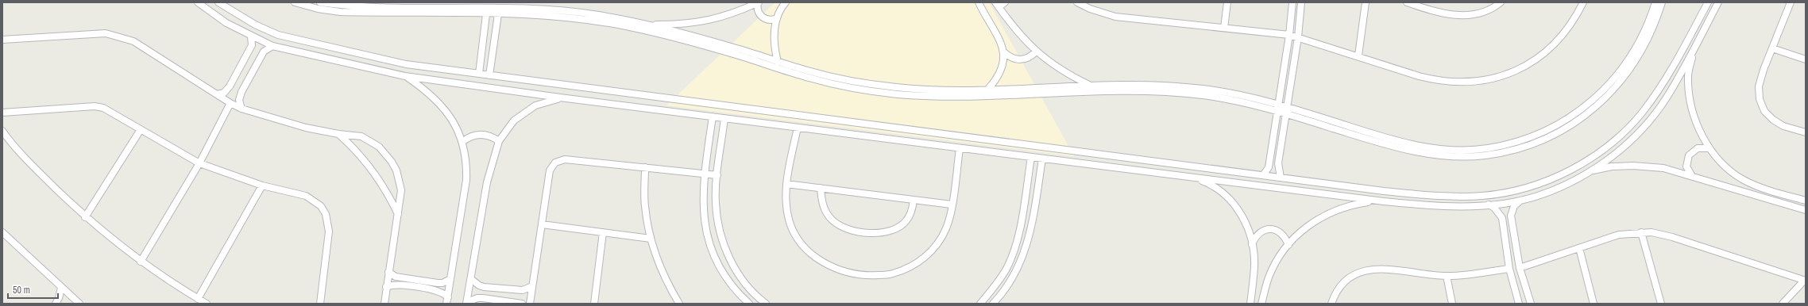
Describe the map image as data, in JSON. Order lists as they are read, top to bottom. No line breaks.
{"scale_bar":"50 m"}
